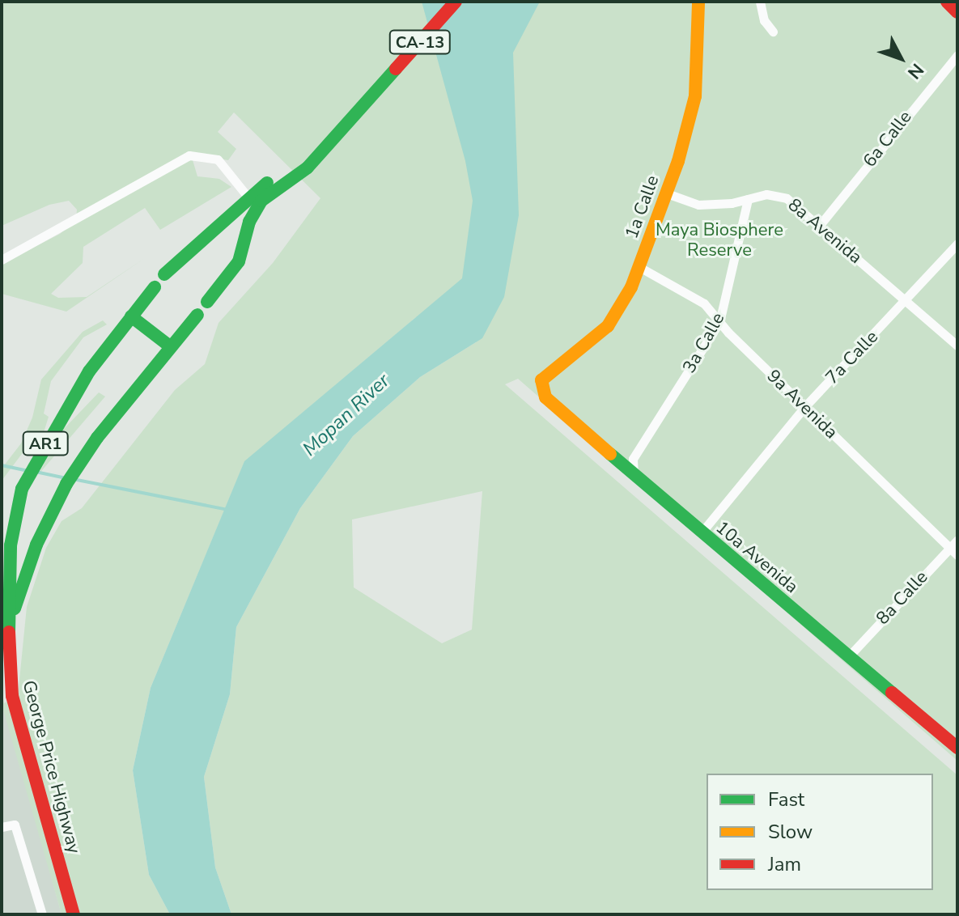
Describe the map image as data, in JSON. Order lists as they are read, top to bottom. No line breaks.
{"streets":{"main road":["CA-13","1a Calle","AR1","10a Avenida","George Price Highway"],"street":["6a Calle","8a Avenida","3a Calle","7a Calle","9a Avenida","8a Calle"]},"crossings":[["6a Calle","8a Avenida"],["1a Calle","8a Avenida"],["1a Calle","9a Avenida"],["1a Calle","10a Avenida"],["8a Avenida","3a Calle"],["8a Avenida","7a Calle"],["3a Calle","9a Avenida"],["3a Calle","10a Avenida"],["7a Calle","9a Avenida"],["7a Calle","10a Avenida"],["9a Avenida","8a Calle"],["10a Avenida","8a Calle"]],"water":["Mopan River"],"parks":["Maya Biosphere Reserve"],"legend":["Fast","Slow","Jam"],"north":"bottom right"}
